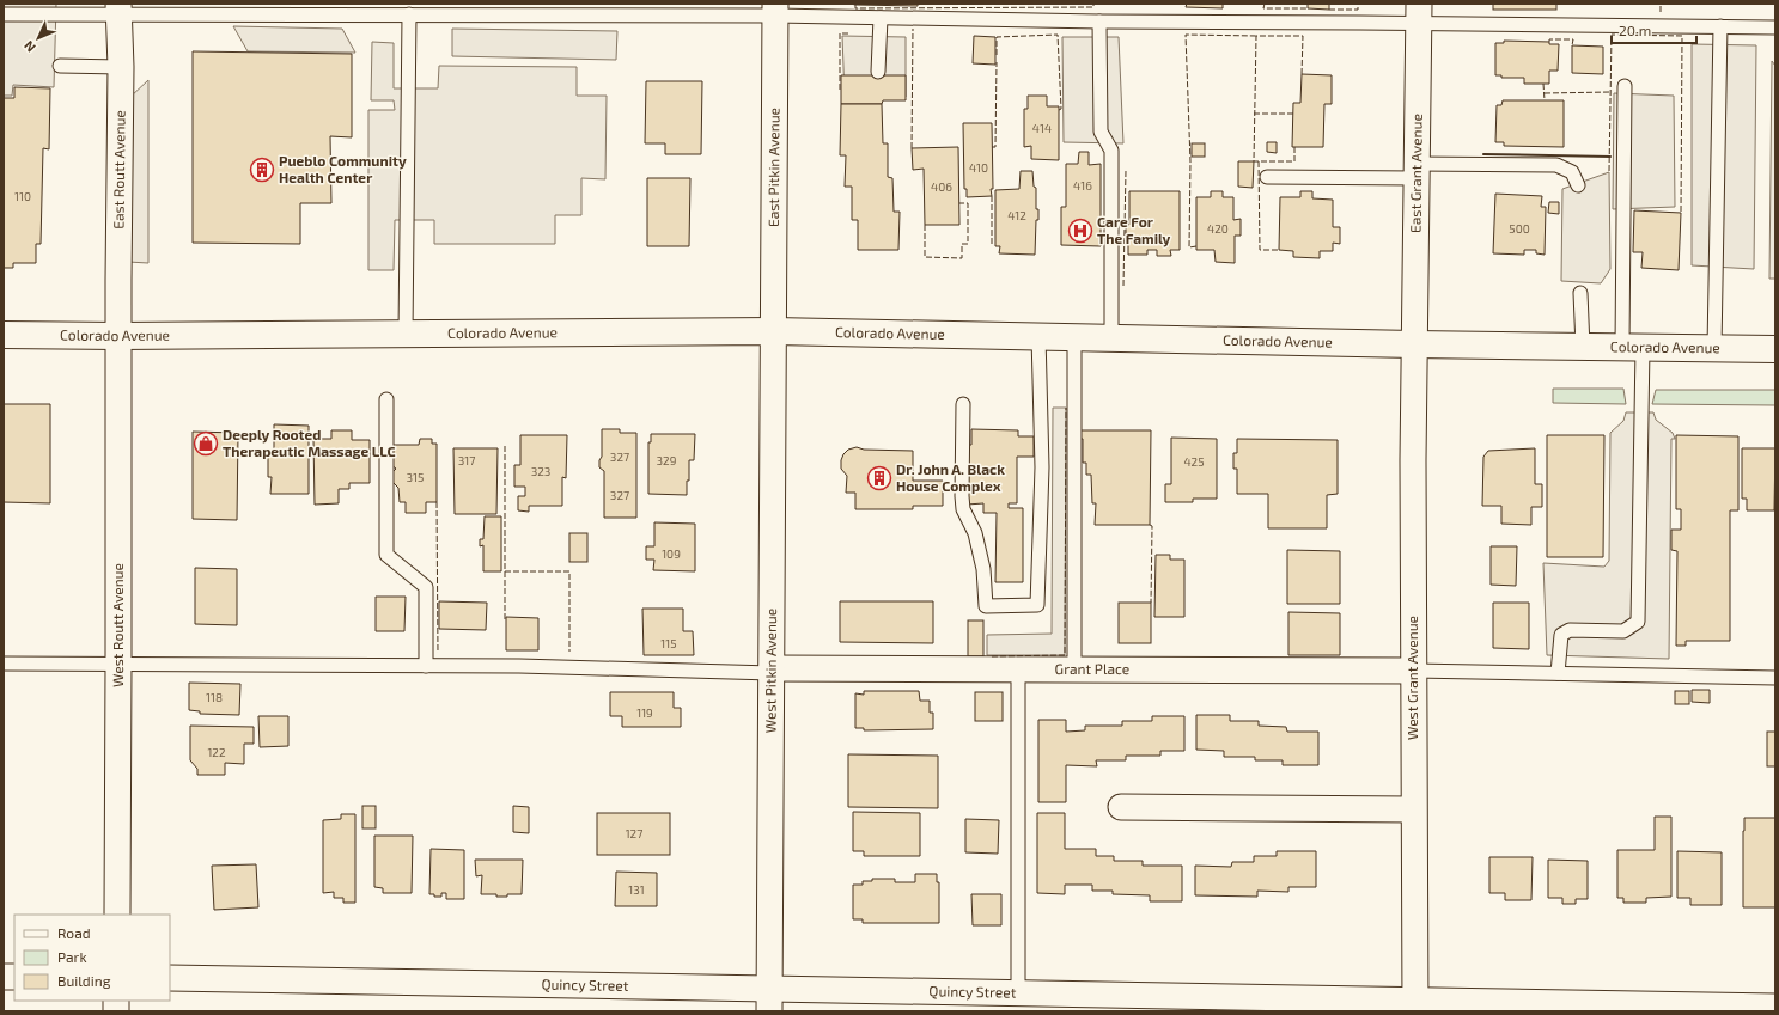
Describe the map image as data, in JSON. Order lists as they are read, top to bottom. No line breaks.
{"streets":{"street":["East Pitkin Avenue","East Routt Avenue","East Grant Avenue","Colorado Avenue","West Routt Avenue","Grant Place","West Pitkin Avenue","West Grant Avenue","Quincy Street"]},"crossings":[["East Pitkin Avenue","Colorado Avenue"],["East Pitkin Avenue","West Pitkin Avenue"],["East Routt Avenue","Colorado Avenue"],["East Routt Avenue","West Routt Avenue"],["East Grant Avenue","Colorado Avenue"],["East Grant Avenue","West Grant Avenue"],["Colorado Avenue","West Routt Avenue"],["Colorado Avenue","West Pitkin Avenue"],["Colorado Avenue","West Grant Avenue"],["Grant Place","West Pitkin Avenue"],["Grant Place","West Grant Avenue"],["West Pitkin Avenue","Quincy Street"],["West Grant Avenue","Quincy Street"]],"places":{"building":["Pueblo Community Health Center","Dr. John A. Black House Complex"],"hospital":["Care For The Family"],"shop":["Deeply Rooted Therapeutic Massage LLC"]},"house_numbers":["414","410","416","406","110","412","420","500","327","317","329","425","323","315","327","109","115","118","119","122","127","131"],"legend":["Road","Park","Building"],"scale_bar":"20 m","north":"bottom left"}
